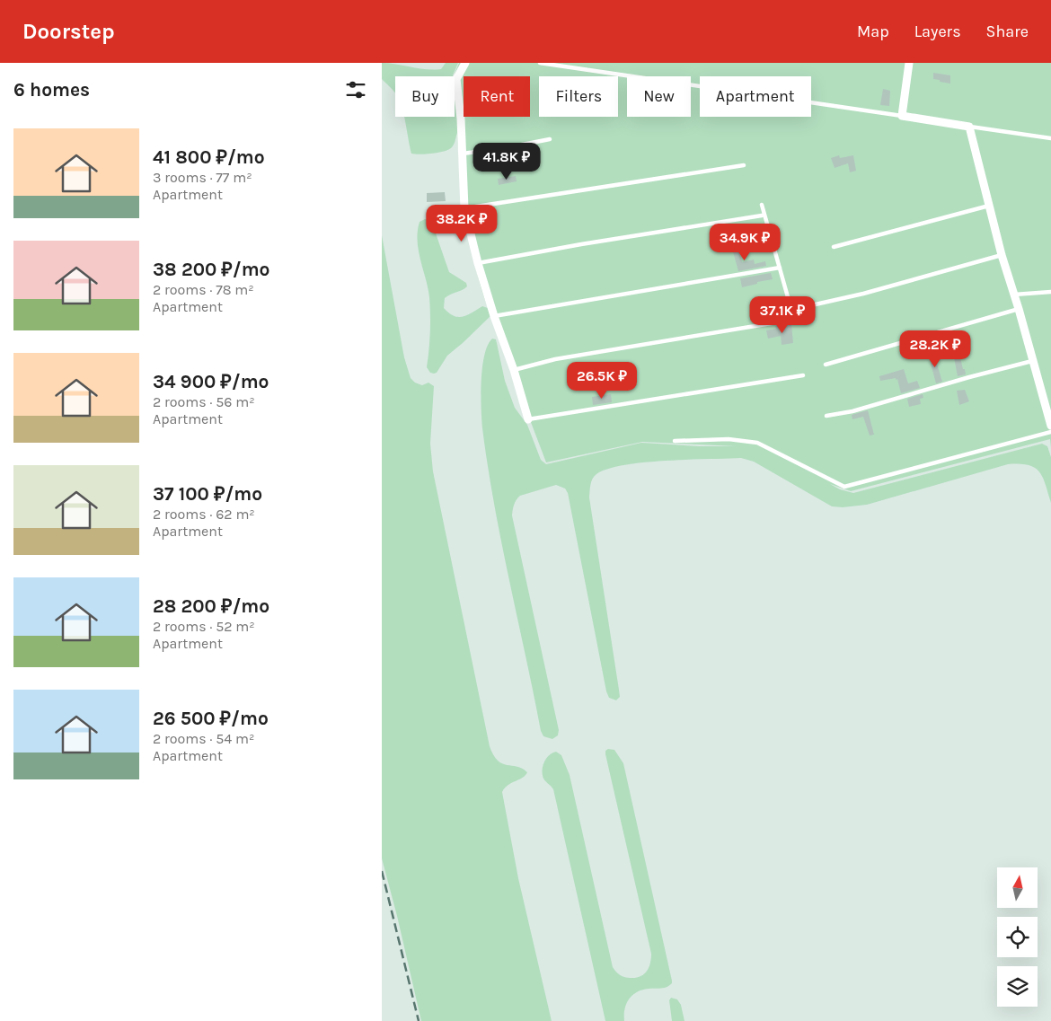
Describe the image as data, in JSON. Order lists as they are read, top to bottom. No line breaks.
{"north":"top","page":{"header":"Doorstep","nav":["Map","Layers","Share"],"heading":"6 homes","chip":["Buy","Rent","Filters","New","Apartment"],"list":[{"name":"41 800 ₽/mo","note":"3 rooms · 77 m² · Apartment"},{"name":"38 200 ₽/mo","note":"2 rooms · 78 m² · Apartment"},{"name":"34 900 ₽/mo","note":"2 rooms · 56 m² · Apartment"},{"name":"37 100 ₽/mo","note":"2 rooms · 62 m² · Apartment"},{"name":"28 200 ₽/mo","note":"2 rooms · 52 m² · Apartment"},{"name":"26 500 ₽/mo","note":"2 rooms · 54 m² · Apartment"}],"price":["41.8K ₽","38.2K ₽","34.9K ₽","37.1K ₽","28.2K ₽","26.5K ₽"]}}
